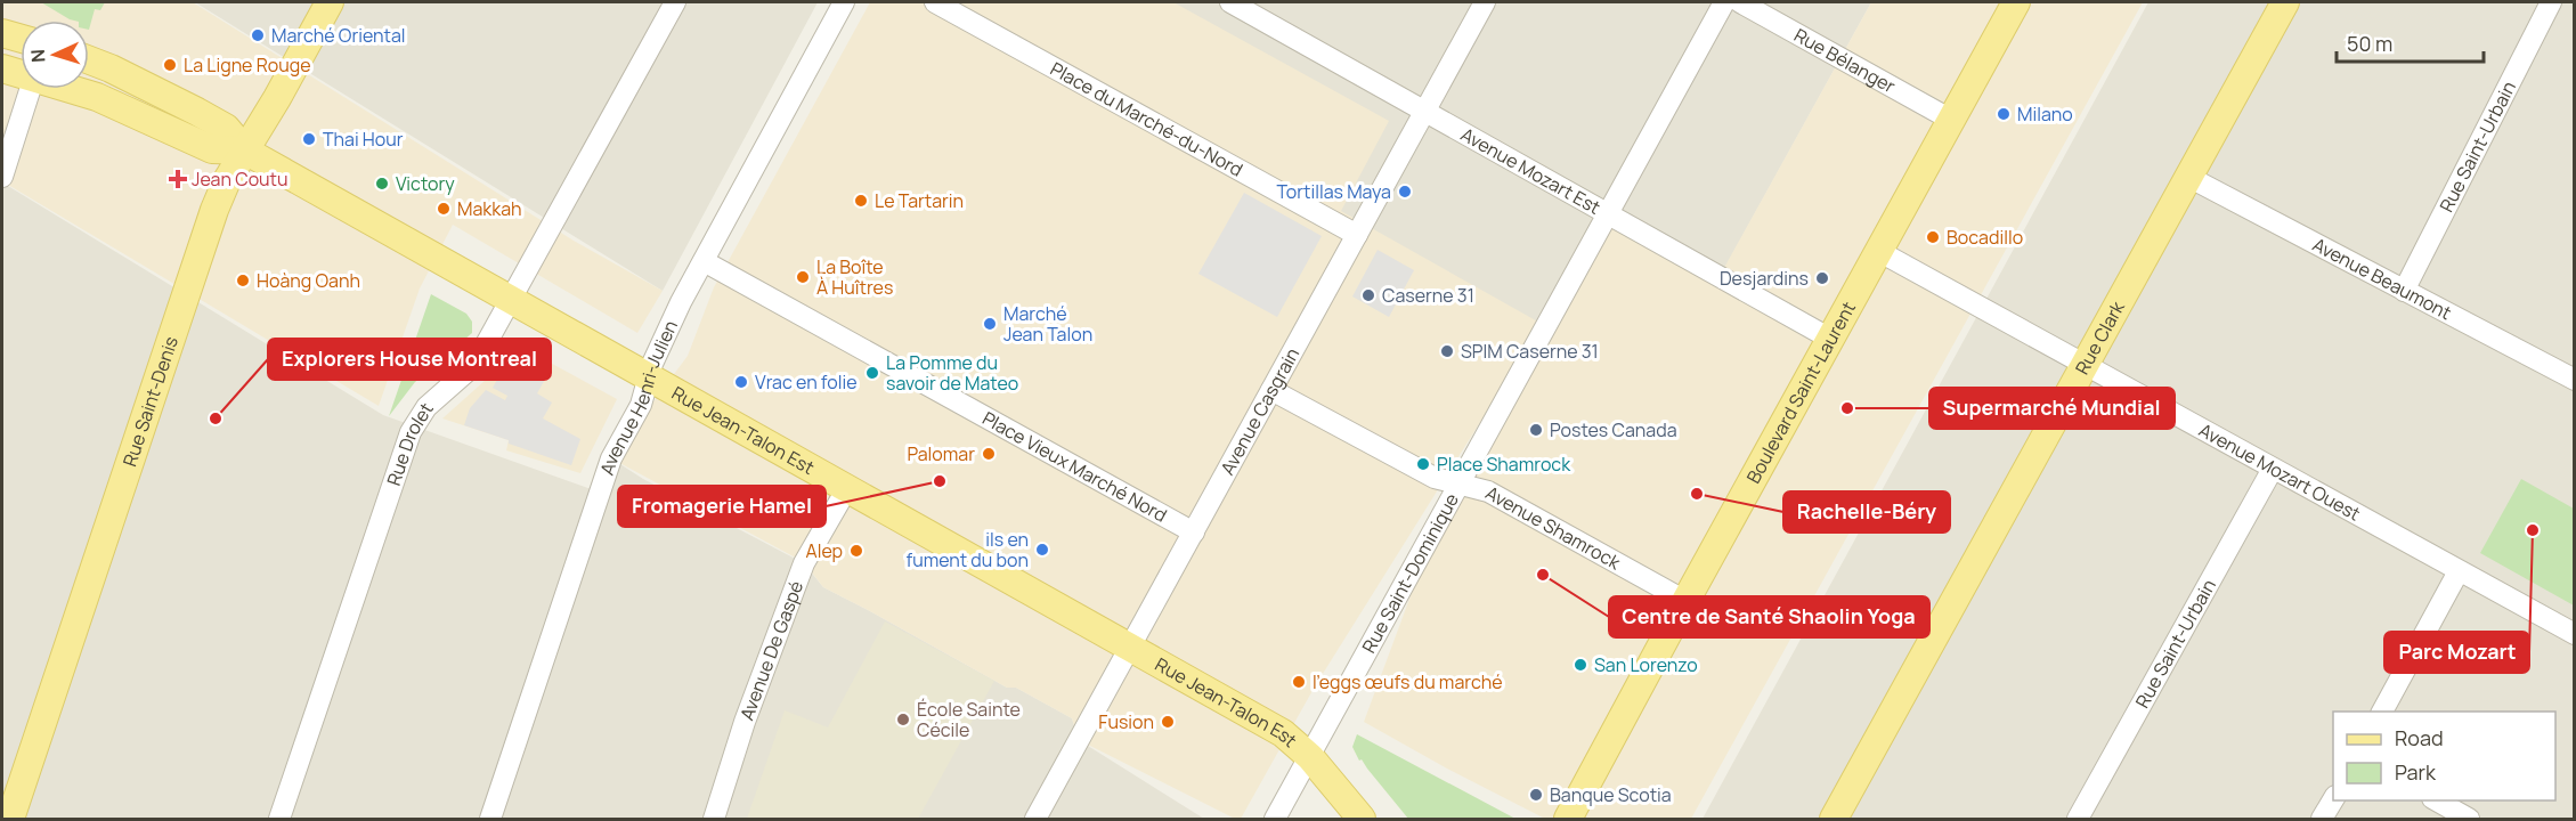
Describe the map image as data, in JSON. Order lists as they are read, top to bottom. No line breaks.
{"streets":{"main road":["Rue Clark","Boulevard Saint-Laurent","Rue Saint-Denis","Rue Jean-Talon Est"],"street":["Rue Bélanger","Place du Marché-du-Nord","Rue Saint-Urbain","Avenue Mozart Est","Avenue Beaumont","Avenue Henri-Julien","Avenue Casgrain","Rue Drolet","Place Vieux Marché Nord","Avenue Mozart Ouest","Avenue Shamrock","Rue Saint-Dominique","Avenue De Gaspé"]},"crossings":[["Rue Bélanger","Boulevard Saint-Laurent"],["Place du Marché-du-Nord","Avenue Casgrain"],["Rue Saint-Urbain","Avenue Beaumont"],["Rue Saint-Urbain","Avenue Mozart Ouest"],["Avenue Mozart Est","Boulevard Saint-Laurent"],["Avenue Mozart Est","Avenue Casgrain"],["Avenue Mozart Est","Rue Saint-Dominique"],["Avenue Beaumont","Rue Clark"],["Rue Clark","Avenue Mozart Ouest"],["Boulevard Saint-Laurent","Avenue Mozart Ouest"],["Boulevard Saint-Laurent","Avenue Shamrock"],["Avenue Henri-Julien","Rue Jean-Talon Est"],["Avenue Henri-Julien","Place Vieux Marché Nord"],["Rue Saint-Denis","Rue Jean-Talon Est"],["Avenue Casgrain","Rue Jean-Talon Est"],["Avenue Casgrain","Place Vieux Marché Nord"],["Avenue Casgrain","Avenue Shamrock"],["Rue Jean-Talon Est","Rue Drolet"],["Rue Jean-Talon Est","Rue Saint-Dominique"],["Rue Jean-Talon Est","Avenue De Gaspé"],["Avenue Shamrock","Rue Saint-Dominique"]],"places":{"other":["Marché Oriental","La Ligne Rouge","Milano","Thai Hour","Victory","Tortillas Maya","Le Tartarin","Makkah","Bocadillo","La Boîte À Huîtres","Desjardins","Hoàng Oanh","Caserne 31","Marché Jean Talon","SPIM Caserne 31","La Pomme du savoir de Mateo","Vrac en folie","Supermarché Mundial","Explorers House Montreal","Postes Canada","Palomar","Place Shamrock","Fromagerie Hamel","Rachelle-Béry","Parc Mozart","ils en fument du bon","Alep","Centre de Santé Shaolin Yoga","San Lorenzo","l'eggs œufs du marché","École Sainte Cécile","Fusion","Banque Scotia"],"health":["Jean Coutu"]},"legend":["Road","Park"],"scale_bar":"50 m","north":"left"}
